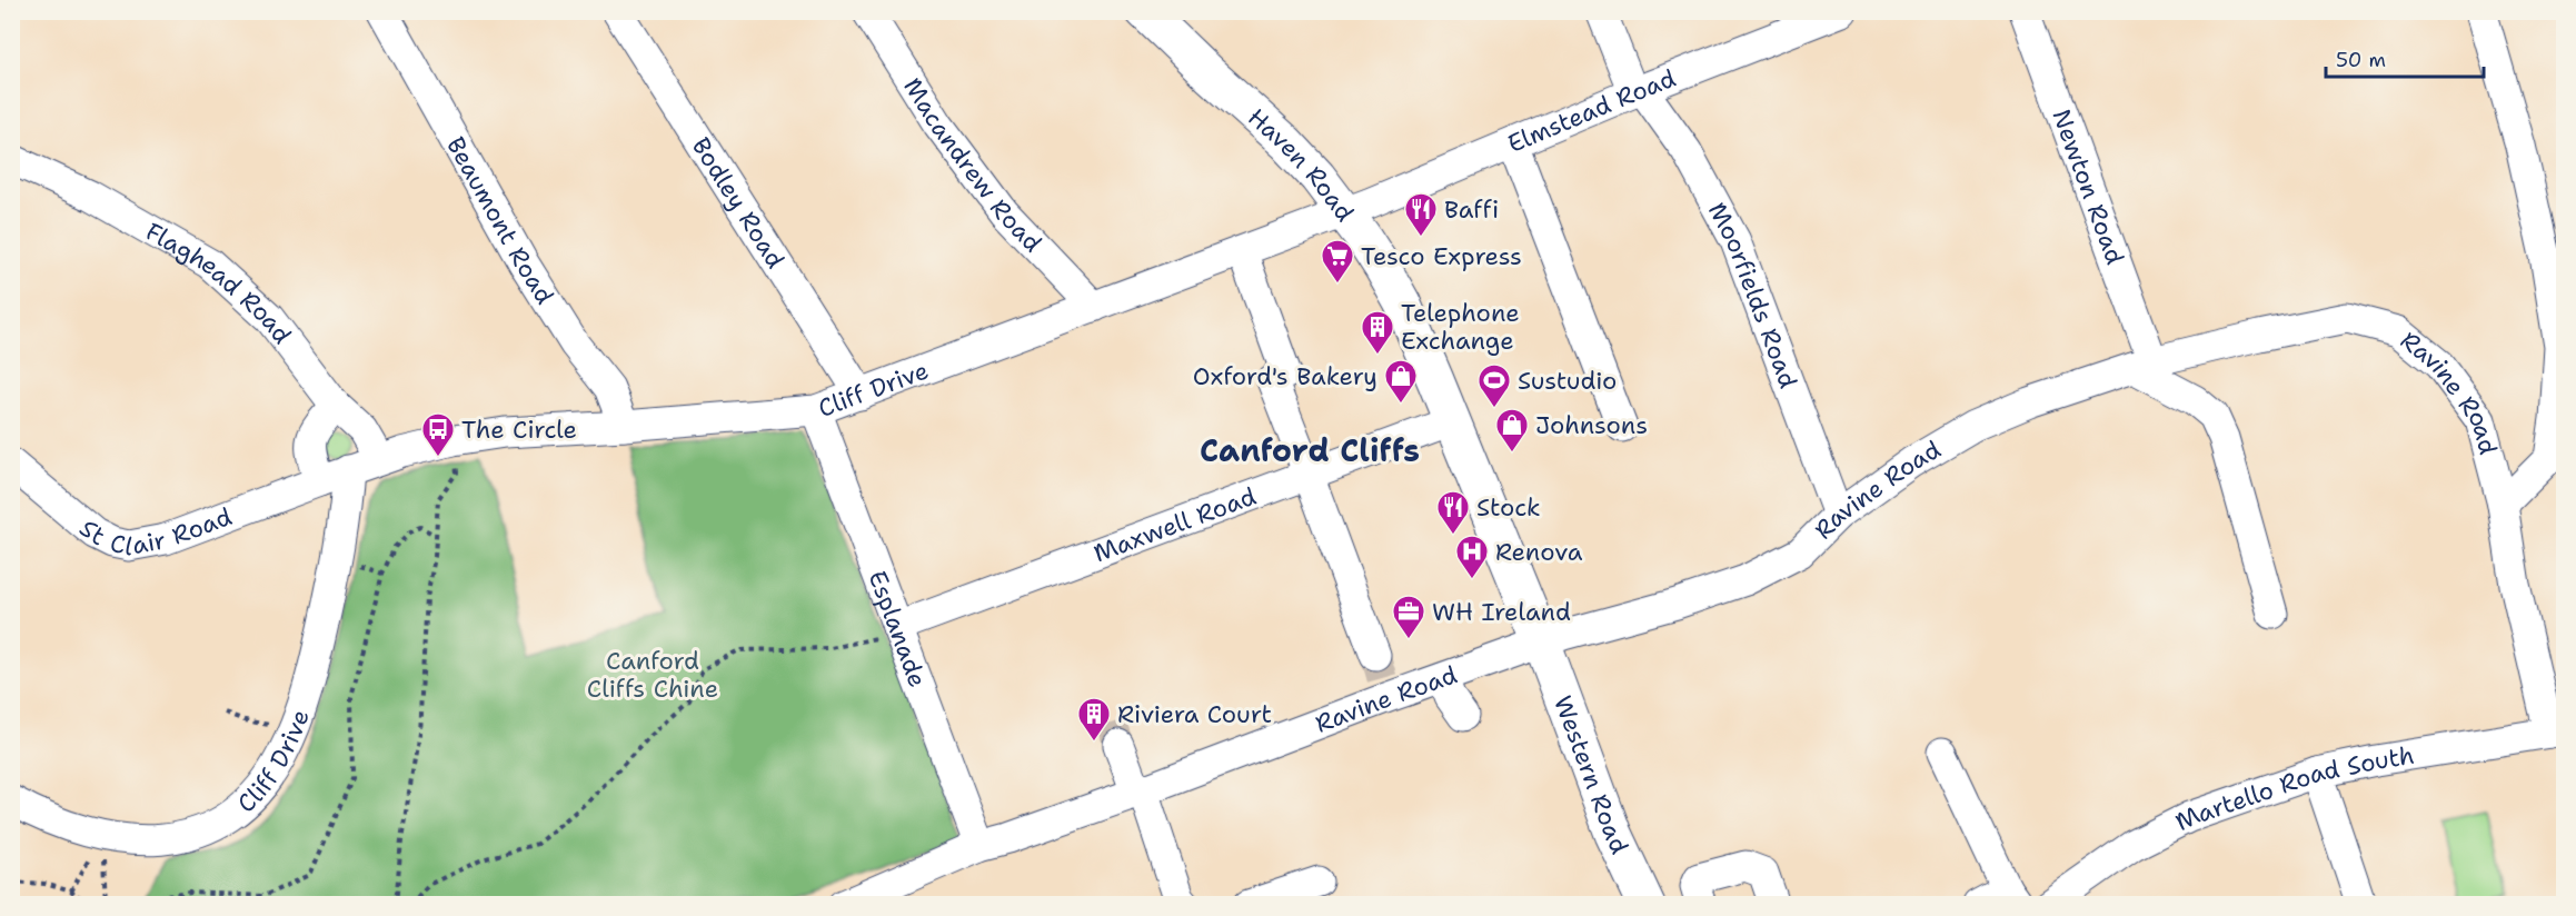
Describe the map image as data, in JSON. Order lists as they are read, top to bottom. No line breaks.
{"streets":{"main road":["Haven Road","Western Road"],"street":["Elmstead Road","Macandrew Road","Newton Road","Bodley Road","Beaumont Road","Flaghead Road","Moorfields Road","Cliff Drive","Ravine Road","St Clair Road","Maxwell Road","Esplanade","Martello Road South"]},"crossings":[["Elmstead Road","Haven Road"],["Elmstead Road","Moorfields Road"],["Elmstead Road","Cliff Drive"],["Macandrew Road","Cliff Drive"],["Haven Road","Cliff Drive"],["Haven Road","Ravine Road"],["Haven Road","Maxwell Road"],["Haven Road","Western Road"],["Newton Road","Ravine Road"],["Bodley Road","Cliff Drive"],["Beaumont Road","Cliff Drive"],["Flaghead Road","Cliff Drive"],["Moorfields Road","Ravine Road"],["Cliff Drive","Esplanade"],["Ravine Road","Esplanade"],["Ravine Road","Western Road"],["Ravine Road","Martello Road South"],["Maxwell Road","Esplanade"]],"districts":["Canford Cliffs"],"parks":["Canford Cliffs Chine"],"places":{"restaurant":["Baffi","Stock"],"supermarket":["Tesco Express"],"building":["Telephone Exchange","Riviera Court"],"shop":["Oxford's Bakery","Johnsons"],"sports":["Sustudio"],"bus stop":["The Circle"],"hospital":["Renova"],"office":["WH Ireland"]},"scale_bar":"50 m"}
